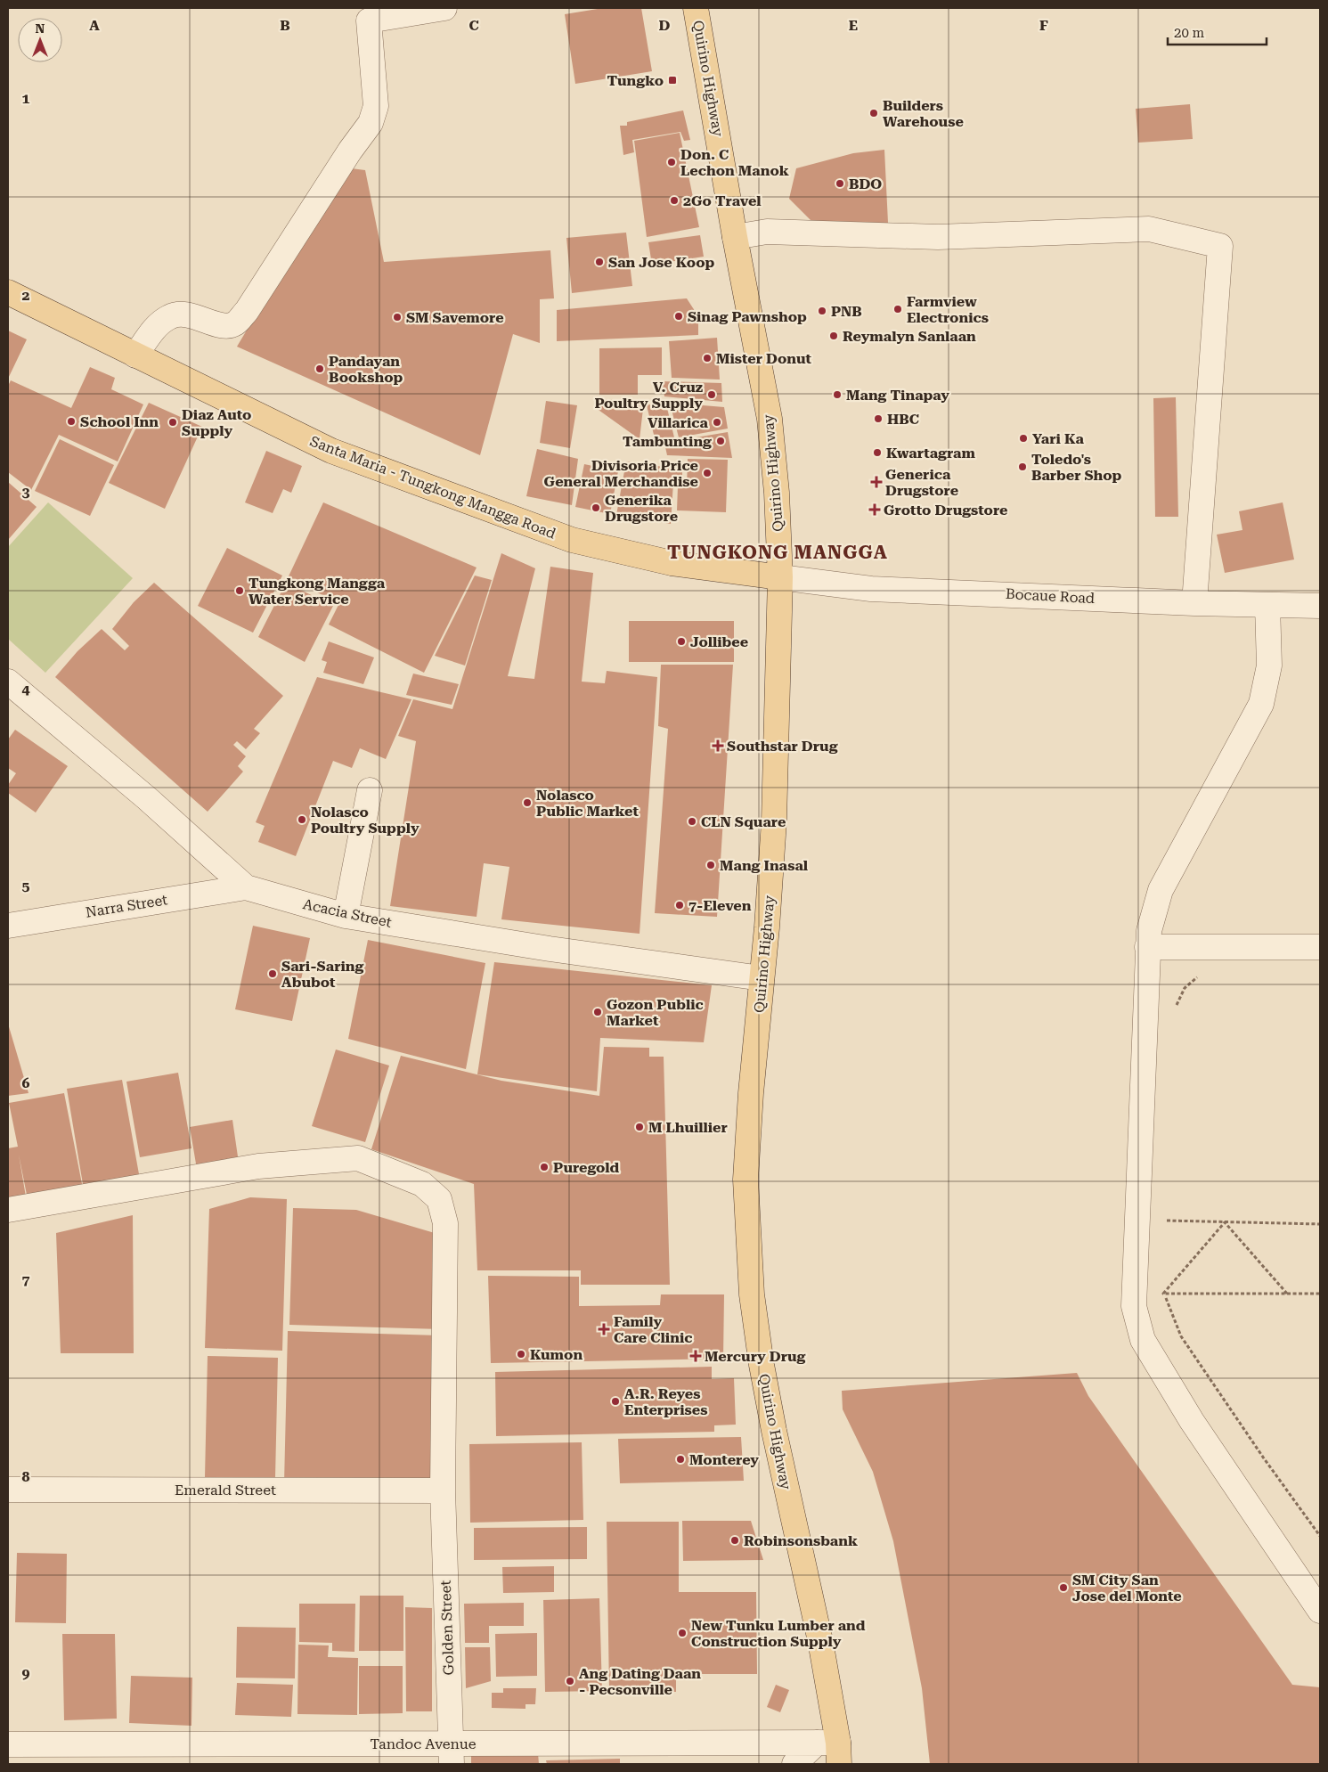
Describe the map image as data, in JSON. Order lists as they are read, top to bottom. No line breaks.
{"streets":{"main road":["Quirino Highway","Santa Maria - Tungkong Mangga Road"],"street":["Bocaue Road","Narra Street","Acacia Street","Emerald Street","Golden Street","Tandoc Avenue"]},"crossings":[["Quirino Highway","Santa Maria - Tungkong Mangga Road"],["Quirino Highway","Bocaue Road"],["Quirino Highway","Acacia Street"],["Quirino Highway","Tandoc Avenue"],["Santa Maria - Tungkong Mangga Road","Bocaue Road"],["Narra Street","Acacia Street"],["Emerald Street","Golden Street"],["Golden Street","Tandoc Avenue"]],"districts":["TUNGKONG MANGGA"],"places":{"transit":["Tungko"],"other":["Builders Warehouse","Don. C Lechon Manok","BDO","2Go Travel","San Jose Koop","Farmview Electronics","PNB","Sinag Pawnshop","SM Savemore","Reymalyn Sanlaan","Mister Donut","Pandayan Bookshop","V. Cruz Poultry Supply","Mang Tinapay","HBC","School Inn","Diaz Auto Supply","Villarica","Yari Ka","Tambunting","Kwartagram","Toledo's Barber Shop","Divisoria Price General Merchandise","Generika Drugstore","Tungkong Mangga Water Service","Jollibee","Nolasco Public Market","Nolasco Poultry Supply","CLN Square","Mang Inasal","7-Eleven","Sari-Saring Abubot","Gozon Public Market","M Lhuillier","Puregold","Kumon","A.R. Reyes Enterprises","Monterey","Robinsonsbank","SM City San Jose del Monte","New Tunku Lumber and Construction Supply","Ang Dating Daan - Pecsonville"],"health":["Generica Drugstore","Grotto Drugstore","Southstar Drug","Family Care Clinic","Mercury Drug"]},"scale_bar":"20 m","north":"top","grid":{"columns":["A","B","C","D","E","F"],"rows":["1","2","3","4","5","6","7","8","9"]}}
